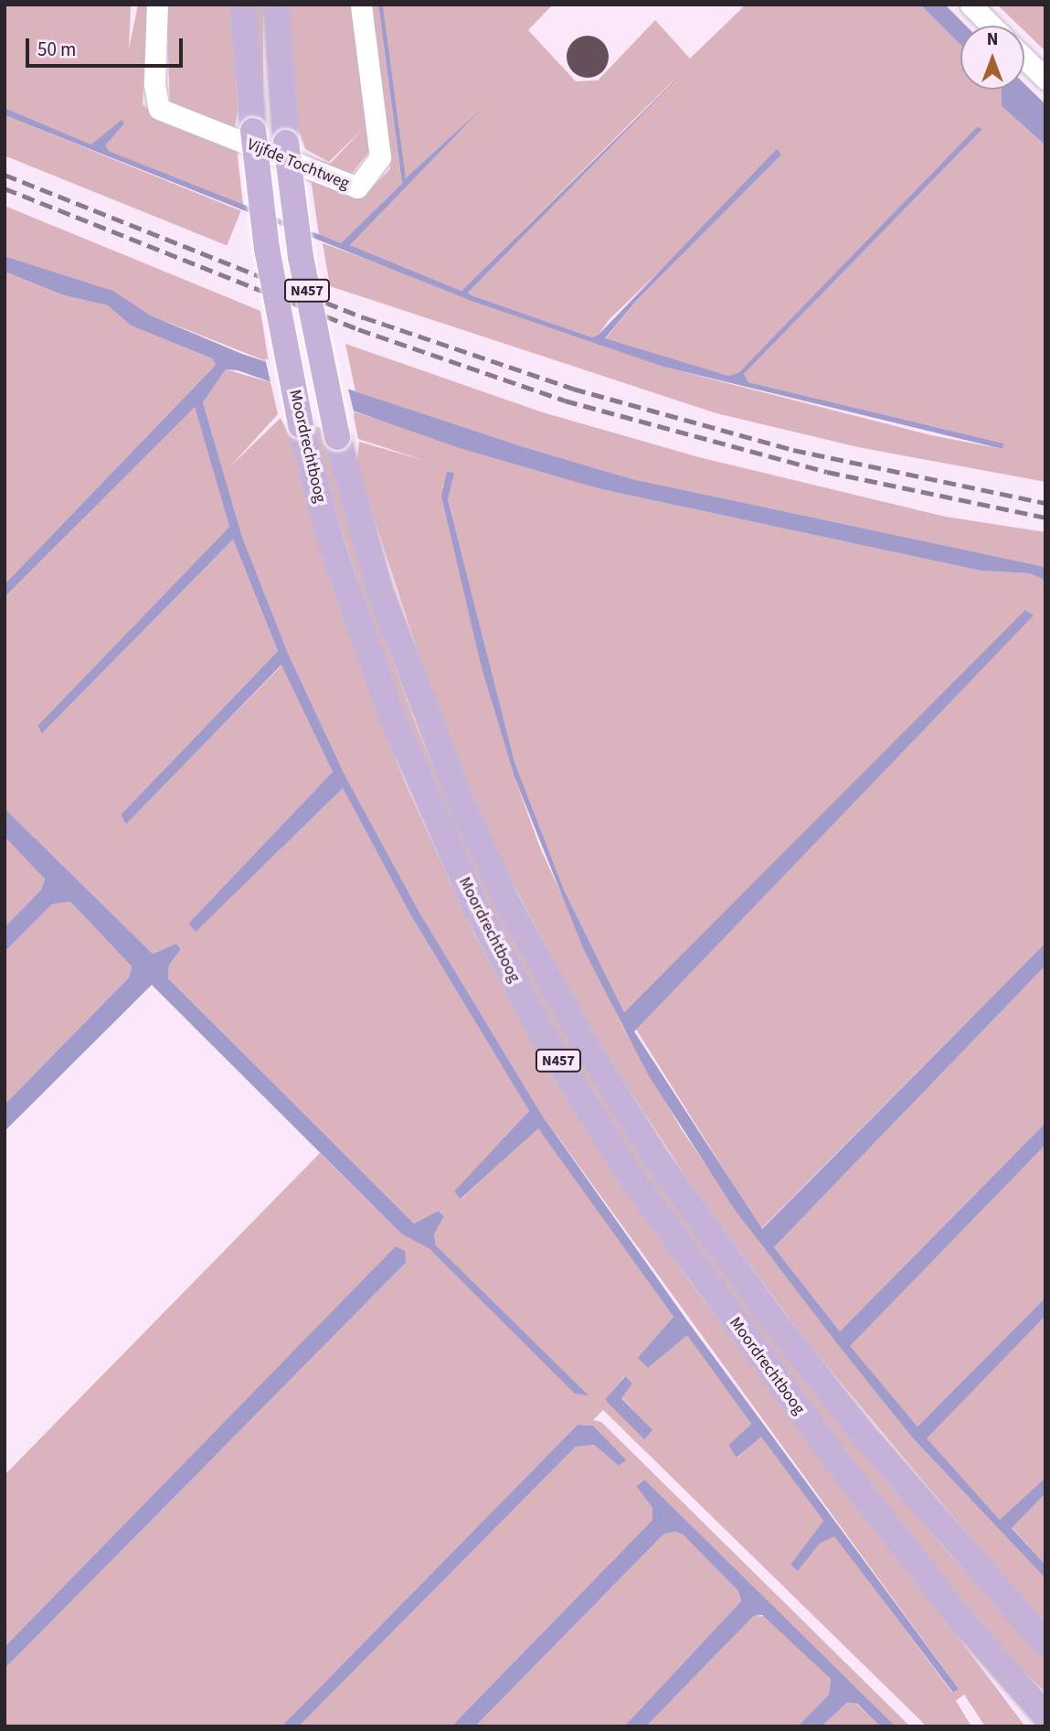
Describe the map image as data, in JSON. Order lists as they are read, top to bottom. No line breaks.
{"streets":{"main road":["N457","Moordrechtboog"],"street":["Vijfde Tochtweg"]},"scale_bar":"50 m","north":"top"}
